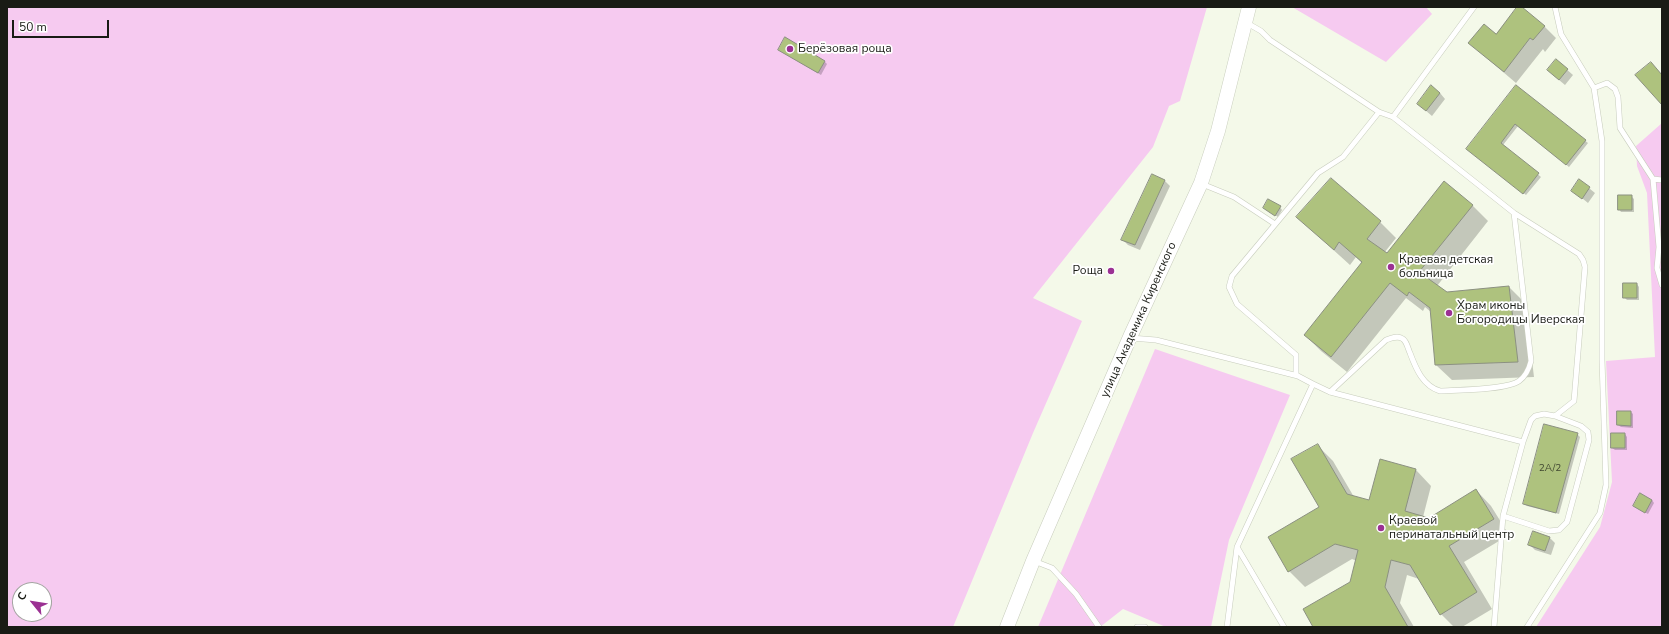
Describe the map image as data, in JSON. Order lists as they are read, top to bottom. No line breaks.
{"streets":{"main road":["улица Академика Киренского"]},"places":["Берёзовая роща","Краевая детская больница","Роща","Храм иконы Богородицы Иверская","Краевой перинатальный центр"],"house_numbers":["2А/2"],"scale_bar":"50 m","north":"top left"}
